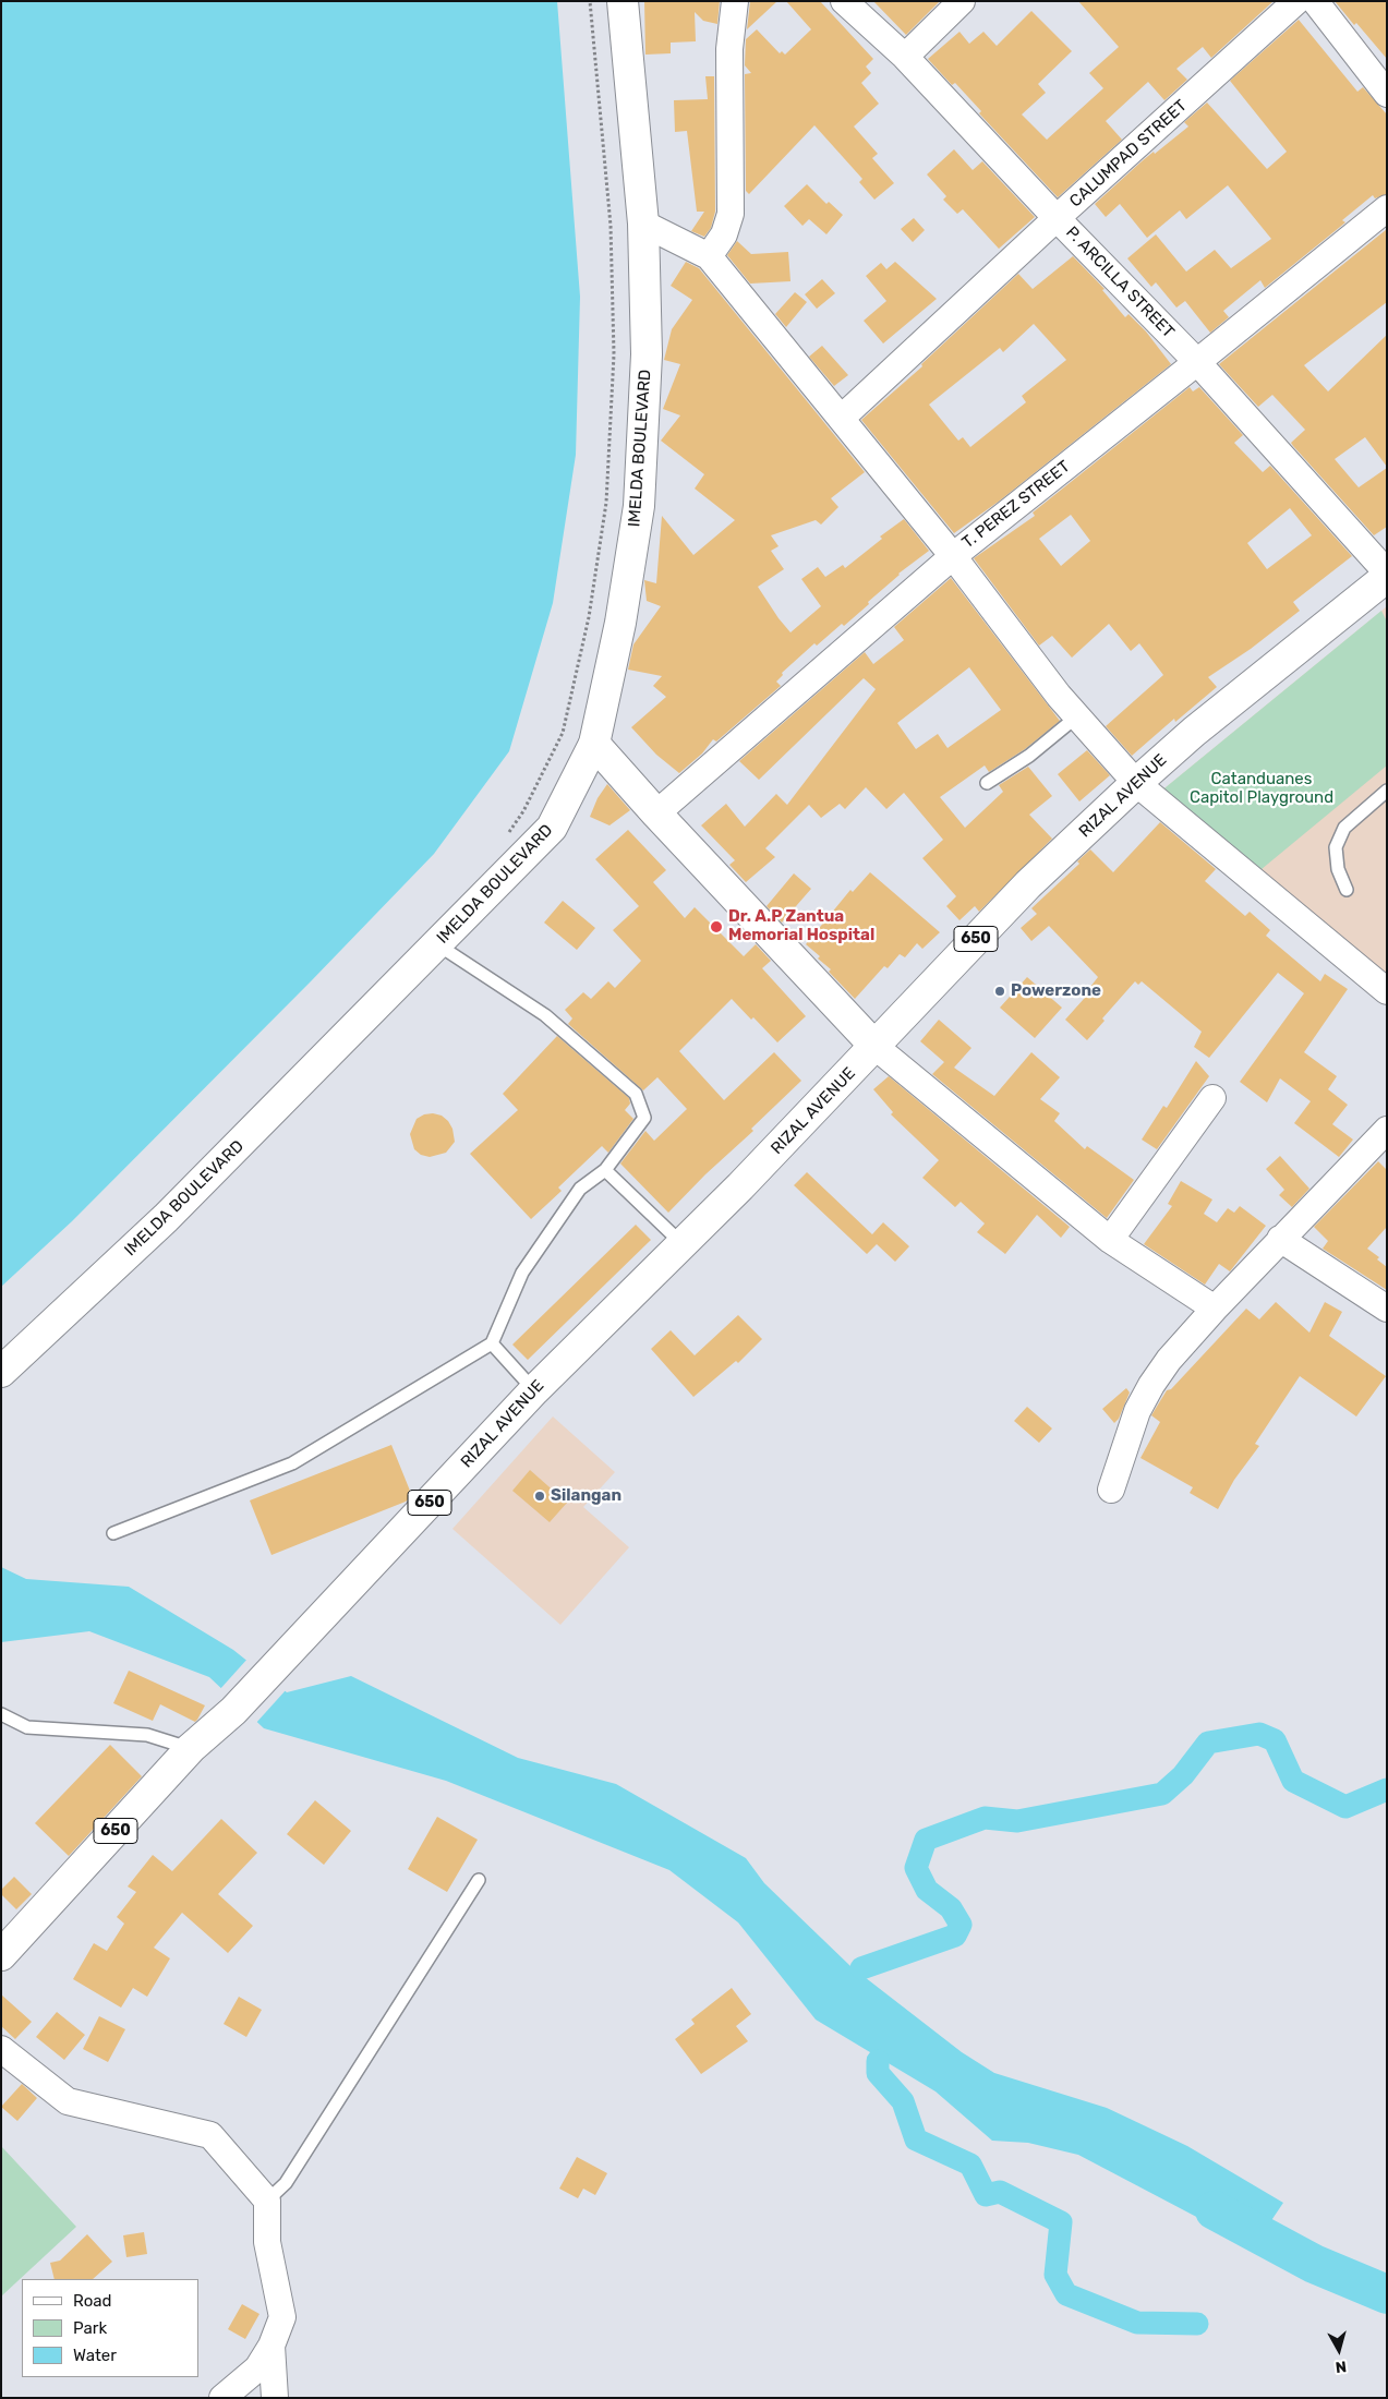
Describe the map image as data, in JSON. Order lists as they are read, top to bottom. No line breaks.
{"streets":{"main road":["IMELDA BOULEVARD","RIZAL AVENUE","650"],"street":["CALUMPAD STREET","P. ARCILLA STREET","T. PEREZ STREET"]},"crossings":[["CALUMPAD STREET","P. ARCILLA STREET"],["P. ARCILLA STREET","T. PEREZ STREET"],["P. ARCILLA STREET","RIZAL AVENUE"],["RIZAL AVENUE","650"]],"parks":["Catanduanes Capitol Playground"],"places":["Dr. A.P Zantua Memorial Hospital","Powerzone","Silangan"],"legend":["Road","Park","Water"],"north":"bottom"}
